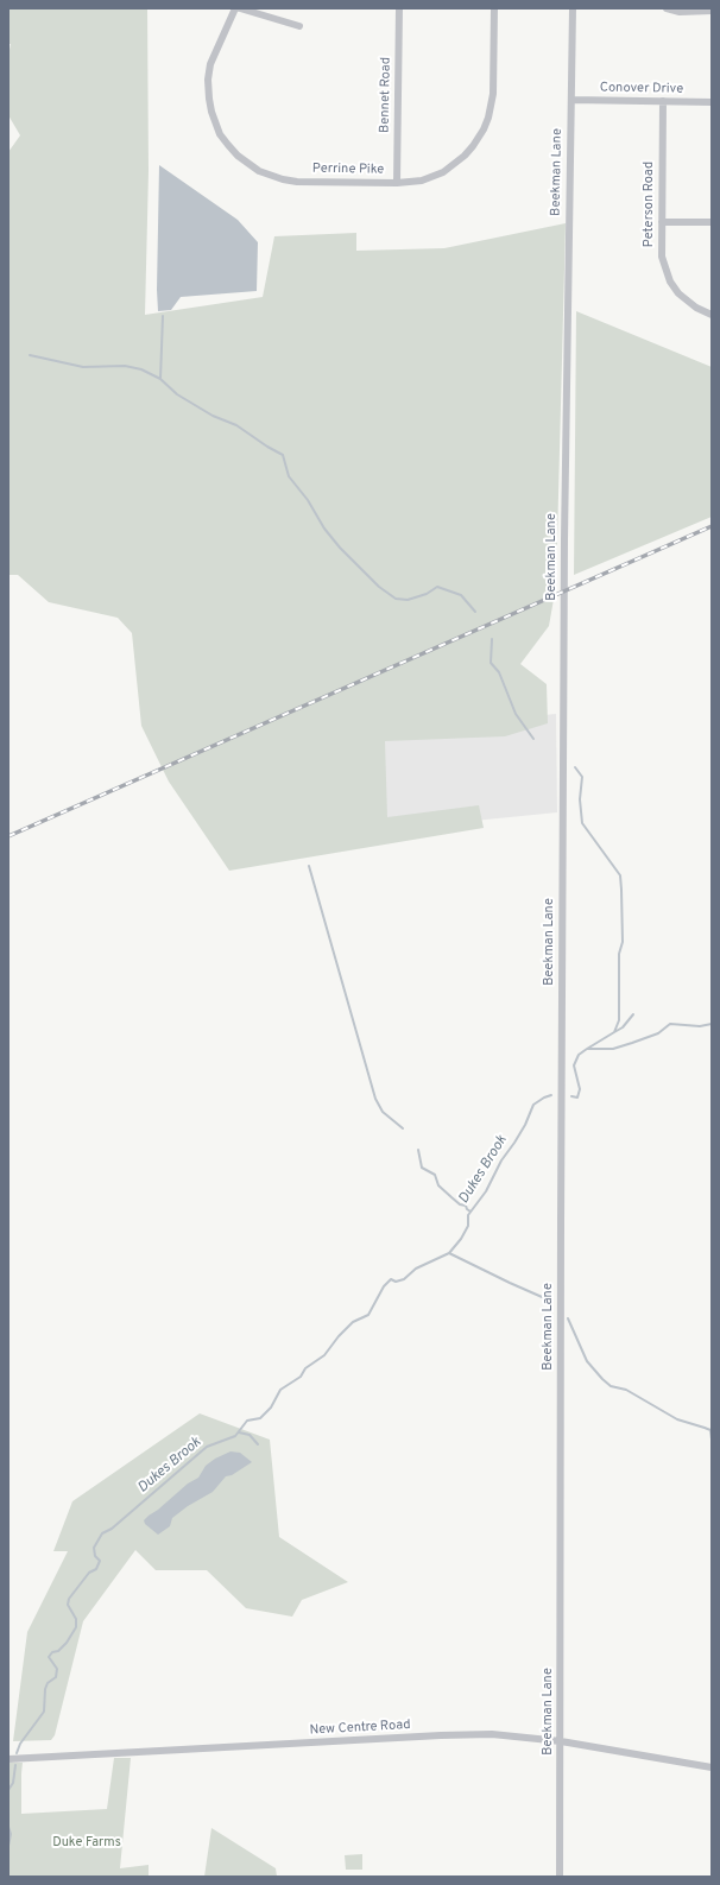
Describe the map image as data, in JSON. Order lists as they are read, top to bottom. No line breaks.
{"streets":{"street":["Conover Drive","Bennet Road","Perrine Pike","Beekman Lane","Peterson Road","New Centre Road"]},"crossings":[["Conover Drive","Beekman Lane"],["Conover Drive","Peterson Road"],["Bennet Road","Perrine Pike"],["Beekman Lane","New Centre Road"]],"water":["Dukes Brook"],"parks":["Duke Farms"]}
